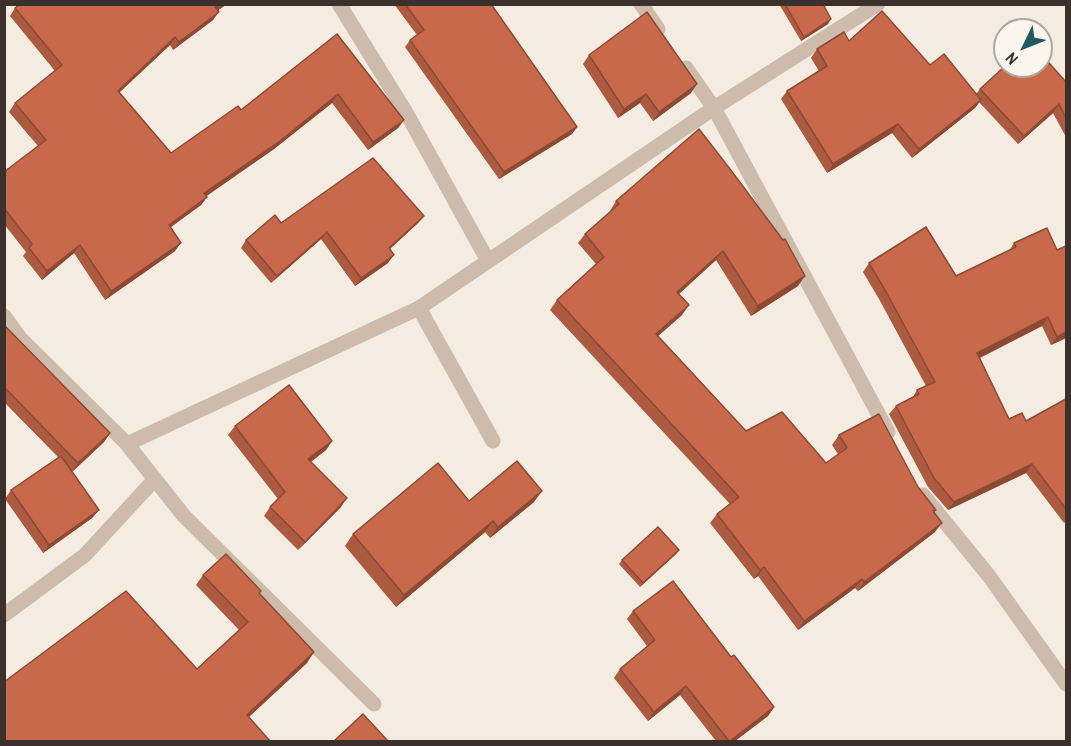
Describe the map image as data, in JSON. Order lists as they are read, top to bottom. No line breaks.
{"north":"bottom left"}
